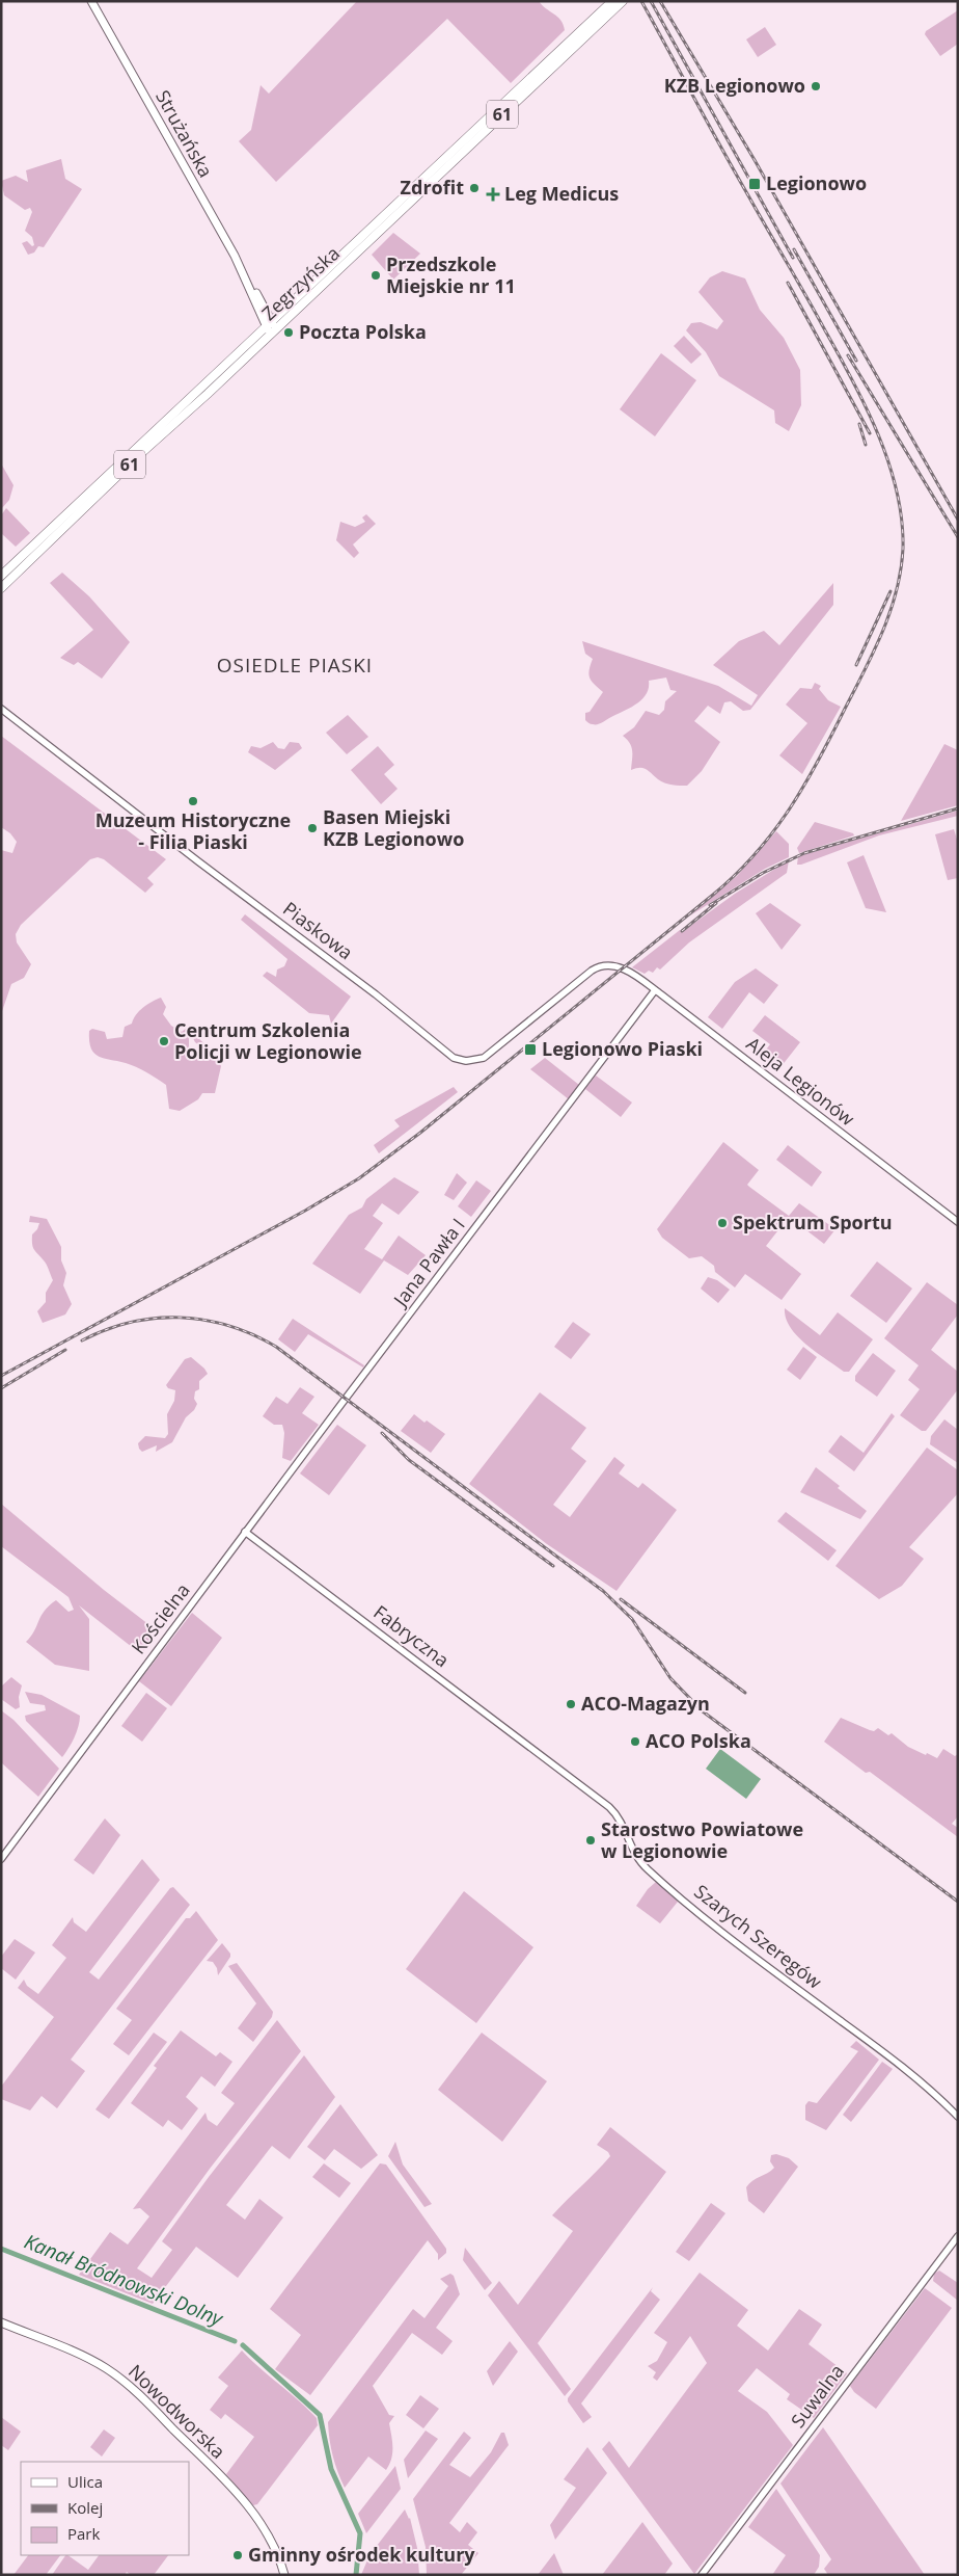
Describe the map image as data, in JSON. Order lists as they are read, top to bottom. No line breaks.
{"streets":{"main road":["61","Strużańska","Zegrzyńska","Nowodworska"],"street":["Piaskowa","Aleja Legionów","Jana Pawła I","Kościelna","Fabryczna","Szarych Szeregów","Suwalna"]},"crossings":[["Strużańska","Zegrzyńska"],["Piaskowa","Aleja Legionów"],["Aleja Legionów","Jana Pawła I"],["Jana Pawła I","Kościelna"],["Kościelna","Fabryczna"],["Fabryczna","Szarych Szeregów"]],"districts":["OSIEDLE PIASKI"],"water":["Kanał Bródnowski Dolny"],"places":{"other":["KZB Legionowo","Zdrofit","Przedszkole Miejskie nr 11","Poczta Polska","Muzeum Historyczne - Filia Piaski","Basen Miejski KZB Legionowo","Centrum Szkolenia Policji w Legionowie","Spektrum Sportu","ACO-Magazyn","ACO Polska","Starostwo Powiatowe w Legionowie","Gminny ośrodek kultury"],"transit":["Legionowo","Legionowo Piaski"],"health":["Leg Medicus"]},"legend":["Ulica","Kolej","Park"]}
